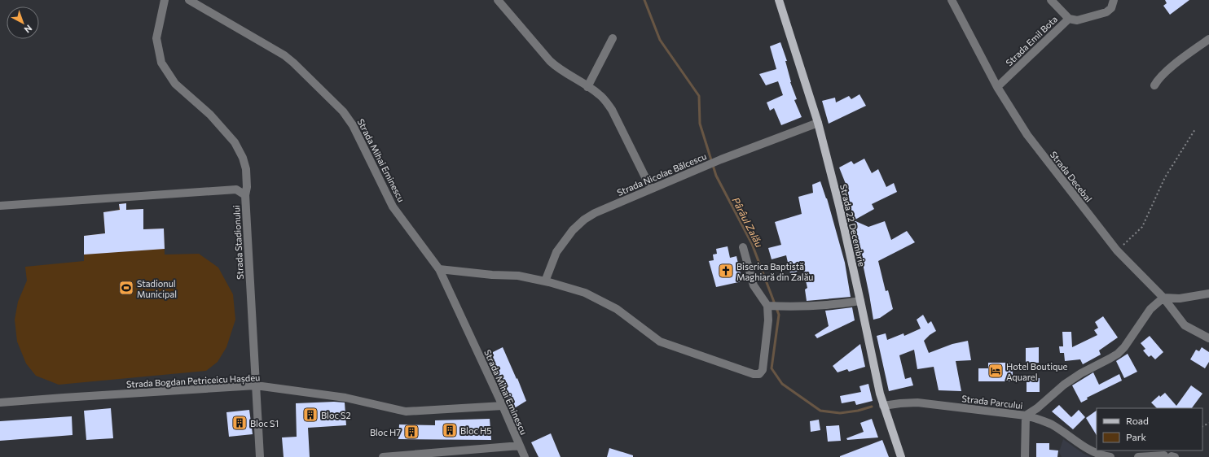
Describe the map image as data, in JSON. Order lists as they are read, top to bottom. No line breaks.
{"streets":{"main road":["Strada 22 Decembrie"],"street":["Strada Emil Bota","Strada Mihai Eminescu","Strada Nicolae Bălcescu","Strada Decebal","Strada Stadionului","Strada Bogdan Petriceicu Hașdeu","Strada Parcului"]},"crossings":[["Strada Emil Bota","Strada Decebal"],["Strada Mihai Eminescu","Strada Bogdan Petriceicu Hașdeu"],["Strada Nicolae Bălcescu","Strada 22 Decembrie"],["Strada Decebal","Strada Parcului"],["Strada 22 Decembrie","Strada Parcului"],["Strada Stadionului","Strada Bogdan Petriceicu Hașdeu"]],"water":["Pârâul Zalău"],"places":{"church":["Biserica Baptistă Maghiară din Zalău"],"sports":["Stadionul Municipal"],"hotel":["Hotel Boutique Aquarel"],"building":["Bloc S2","Bloc S1","Bloc H5","Bloc H7"]},"legend":["Road","Park"],"north":"bottom right"}
